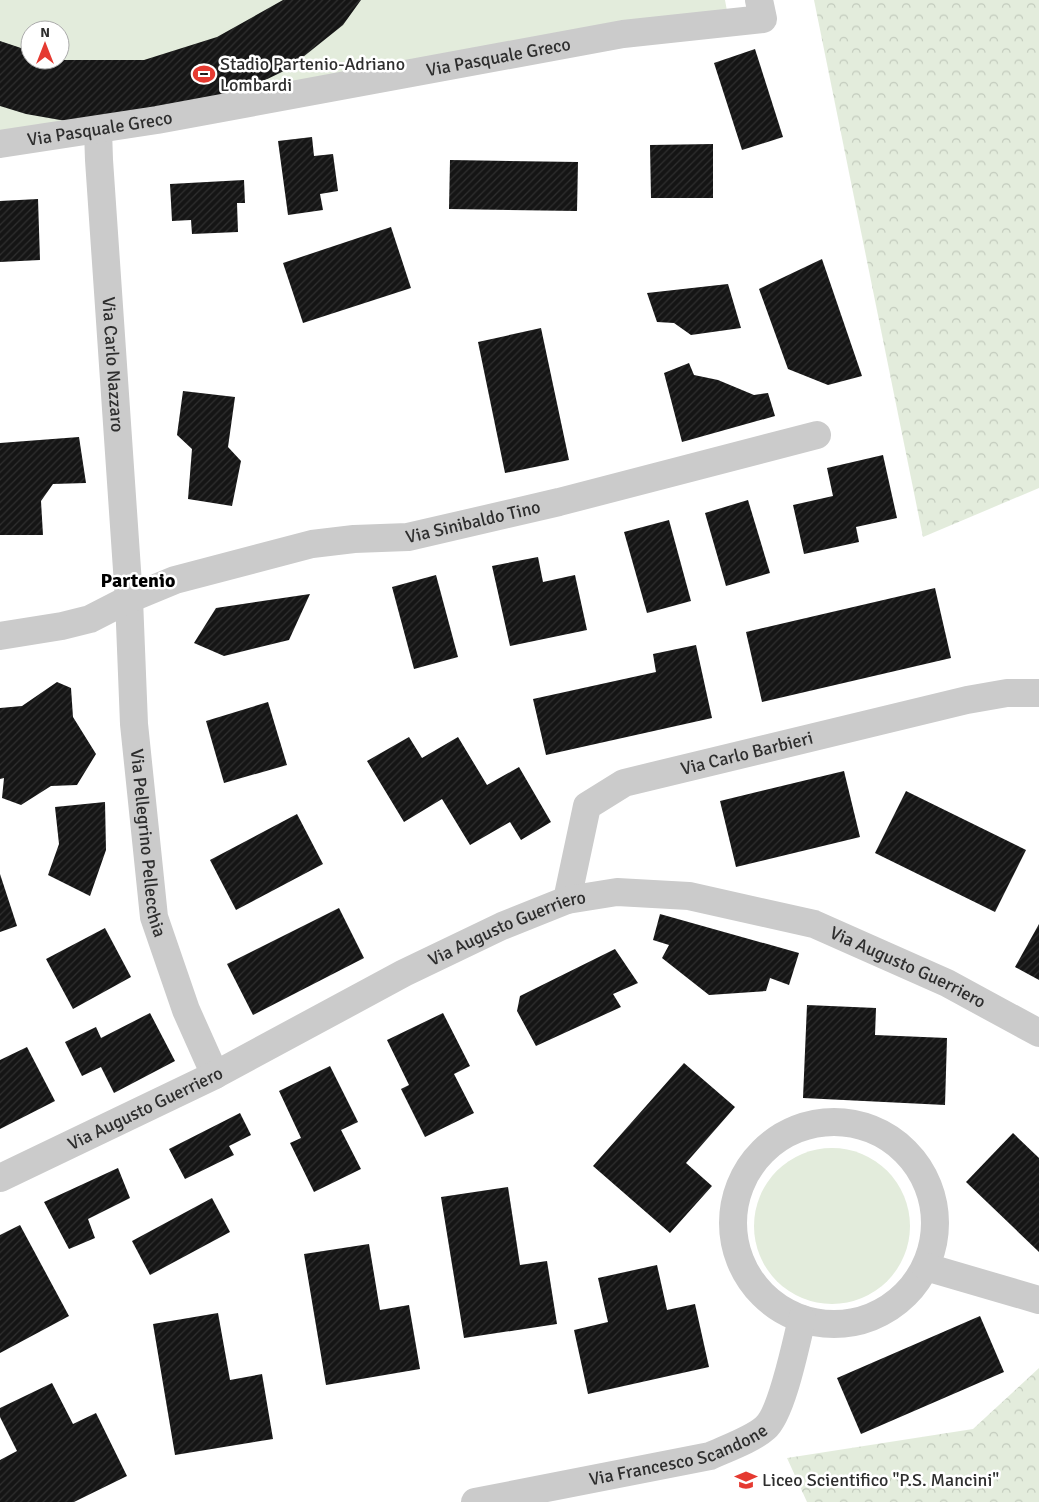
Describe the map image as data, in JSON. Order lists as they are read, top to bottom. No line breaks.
{"streets":{"street":["Via Pasquale Greco","Via Carlo Nazzaro","Via Sinibaldo Tino","Via Carlo Barbieri","Via Pellegrino Pellecchia","Via Augusto Guerriero","Via Francesco Scandone"]},"crossings":[["Via Pasquale Greco","Via Carlo Nazzaro"],["Via Carlo Nazzaro","Via Sinibaldo Tino"],["Via Carlo Nazzaro","Via Pellegrino Pellecchia"],["Via Sinibaldo Tino","Via Pellegrino Pellecchia"],["Via Carlo Barbieri","Via Augusto Guerriero"],["Via Pellegrino Pellecchia","Via Augusto Guerriero"]],"districts":["Partenio"],"places":{"sports":["Stadio Partenio-Adriano Lombardi"],"school or university":["Liceo Scientifico \"P.S. Mancini\""]},"north":"top"}
